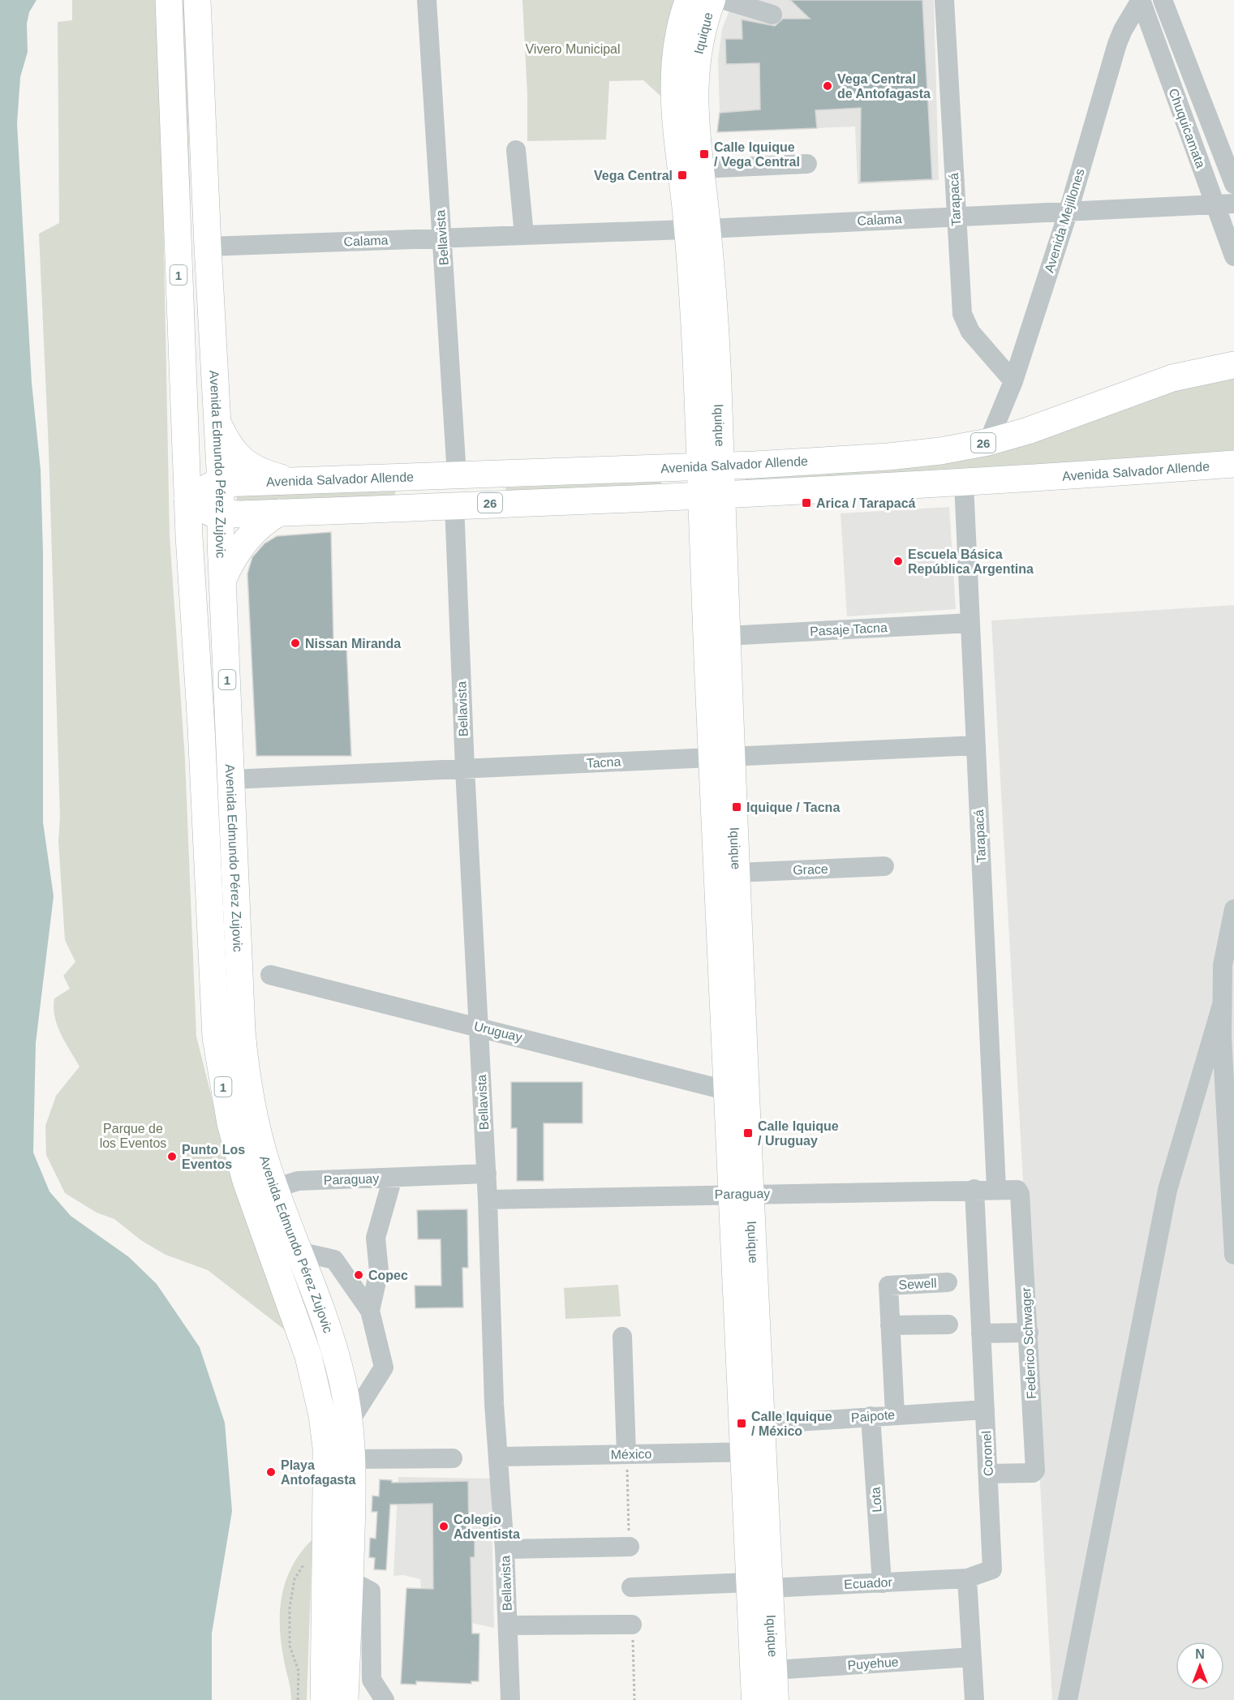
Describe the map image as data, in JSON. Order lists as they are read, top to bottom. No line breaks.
{"streets":{"highway":["1","26","Avenida Edmundo Pérez Zujovic","Avenida Salvador Allende"],"main road":["Iquique"],"street":["Chuquicamata","Tarapacá","Calama","Avenida Mejillones","Bellavista","Pasaje Tacna","Tacna","Grace","Uruguay","Paraguay","Sewell","Federico Schwager","Paipote","Coronel","México","Lota","Ecuador","Puyehue"]},"crossings":[["Iquique","Calama"],["Iquique","Avenida Salvador Allende"],["Iquique","Pasaje Tacna"],["Iquique","Tacna"],["Iquique","Grace"],["Iquique","Uruguay"],["Iquique","Paraguay"],["Iquique","Paipote"],["Iquique","México"],["Iquique","Ecuador"],["Iquique","Puyehue"],["Chuquicamata","Calama"],["Chuquicamata","Avenida Mejillones"],["Tarapacá","Calama"],["Tarapacá","Avenida Mejillones"],["Tarapacá","Avenida Salvador Allende"],["Tarapacá","Pasaje Tacna"],["Tarapacá","Tacna"],["Tarapacá","Paraguay"],["Tarapacá","Federico Schwager"],["Calama","Avenida Mejillones"],["Calama","Bellavista"],["Calama","Avenida Edmundo Pérez Zujovic"],["Avenida Mejillones","Avenida Salvador Allende"],["Bellavista","Avenida Salvador Allende"],["Bellavista","Tacna"],["Bellavista","Uruguay"],["Bellavista","Paraguay"],["Bellavista","México"],["Avenida Edmundo Pérez Zujovic","Avenida Salvador Allende"],["Avenida Edmundo Pérez Zujovic","Tacna"],["Avenida Edmundo Pérez Zujovic","Paraguay"],["Paraguay","Federico Schwager"],["Paraguay","Coronel"],["Federico Schwager","Coronel"],["Paipote","Coronel"],["Paipote","Lota"],["Coronel","Ecuador"],["Lota","Ecuador"]],"parks":["Vivero Municipal","Parque de los Eventos"],"places":{"other":["Vega Central de Antofagasta","Escuela Básica República Argentina","Nissan Miranda","Punto Los Eventos","Copec","Playa Antofagasta","Colegio Adventista"],"transit":["Calle Iquique / Vega Central","Vega Central","Arica / Tarapacá","Iquique / Tacna","Calle Iquique / Uruguay","Calle Iquique / México"]},"north":"top"}
